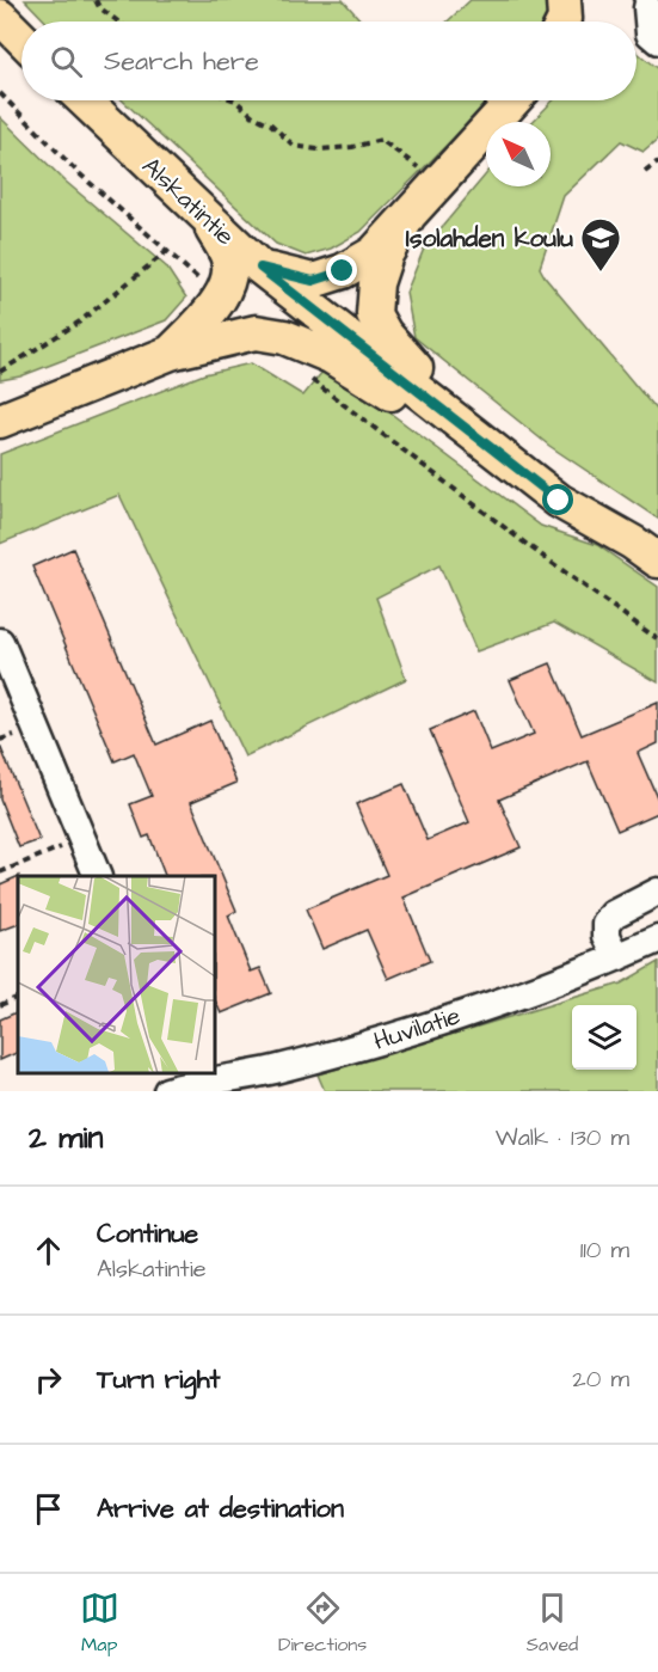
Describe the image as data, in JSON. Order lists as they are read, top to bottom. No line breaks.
{"streets":{"main road":["Alskatintie"],"street":["Huvilatie"]},"places":{"school or university":["Isolahden koulu"]},"north":"top left","page":{"search":"Search here","heading":["2 min","Walk · 130 m"],"list":[["Continue","Alskatintie","110 m"],["Turn right","20 m"],"Arrive at destination"],"nav":["Map","Directions","Saved"]}}
